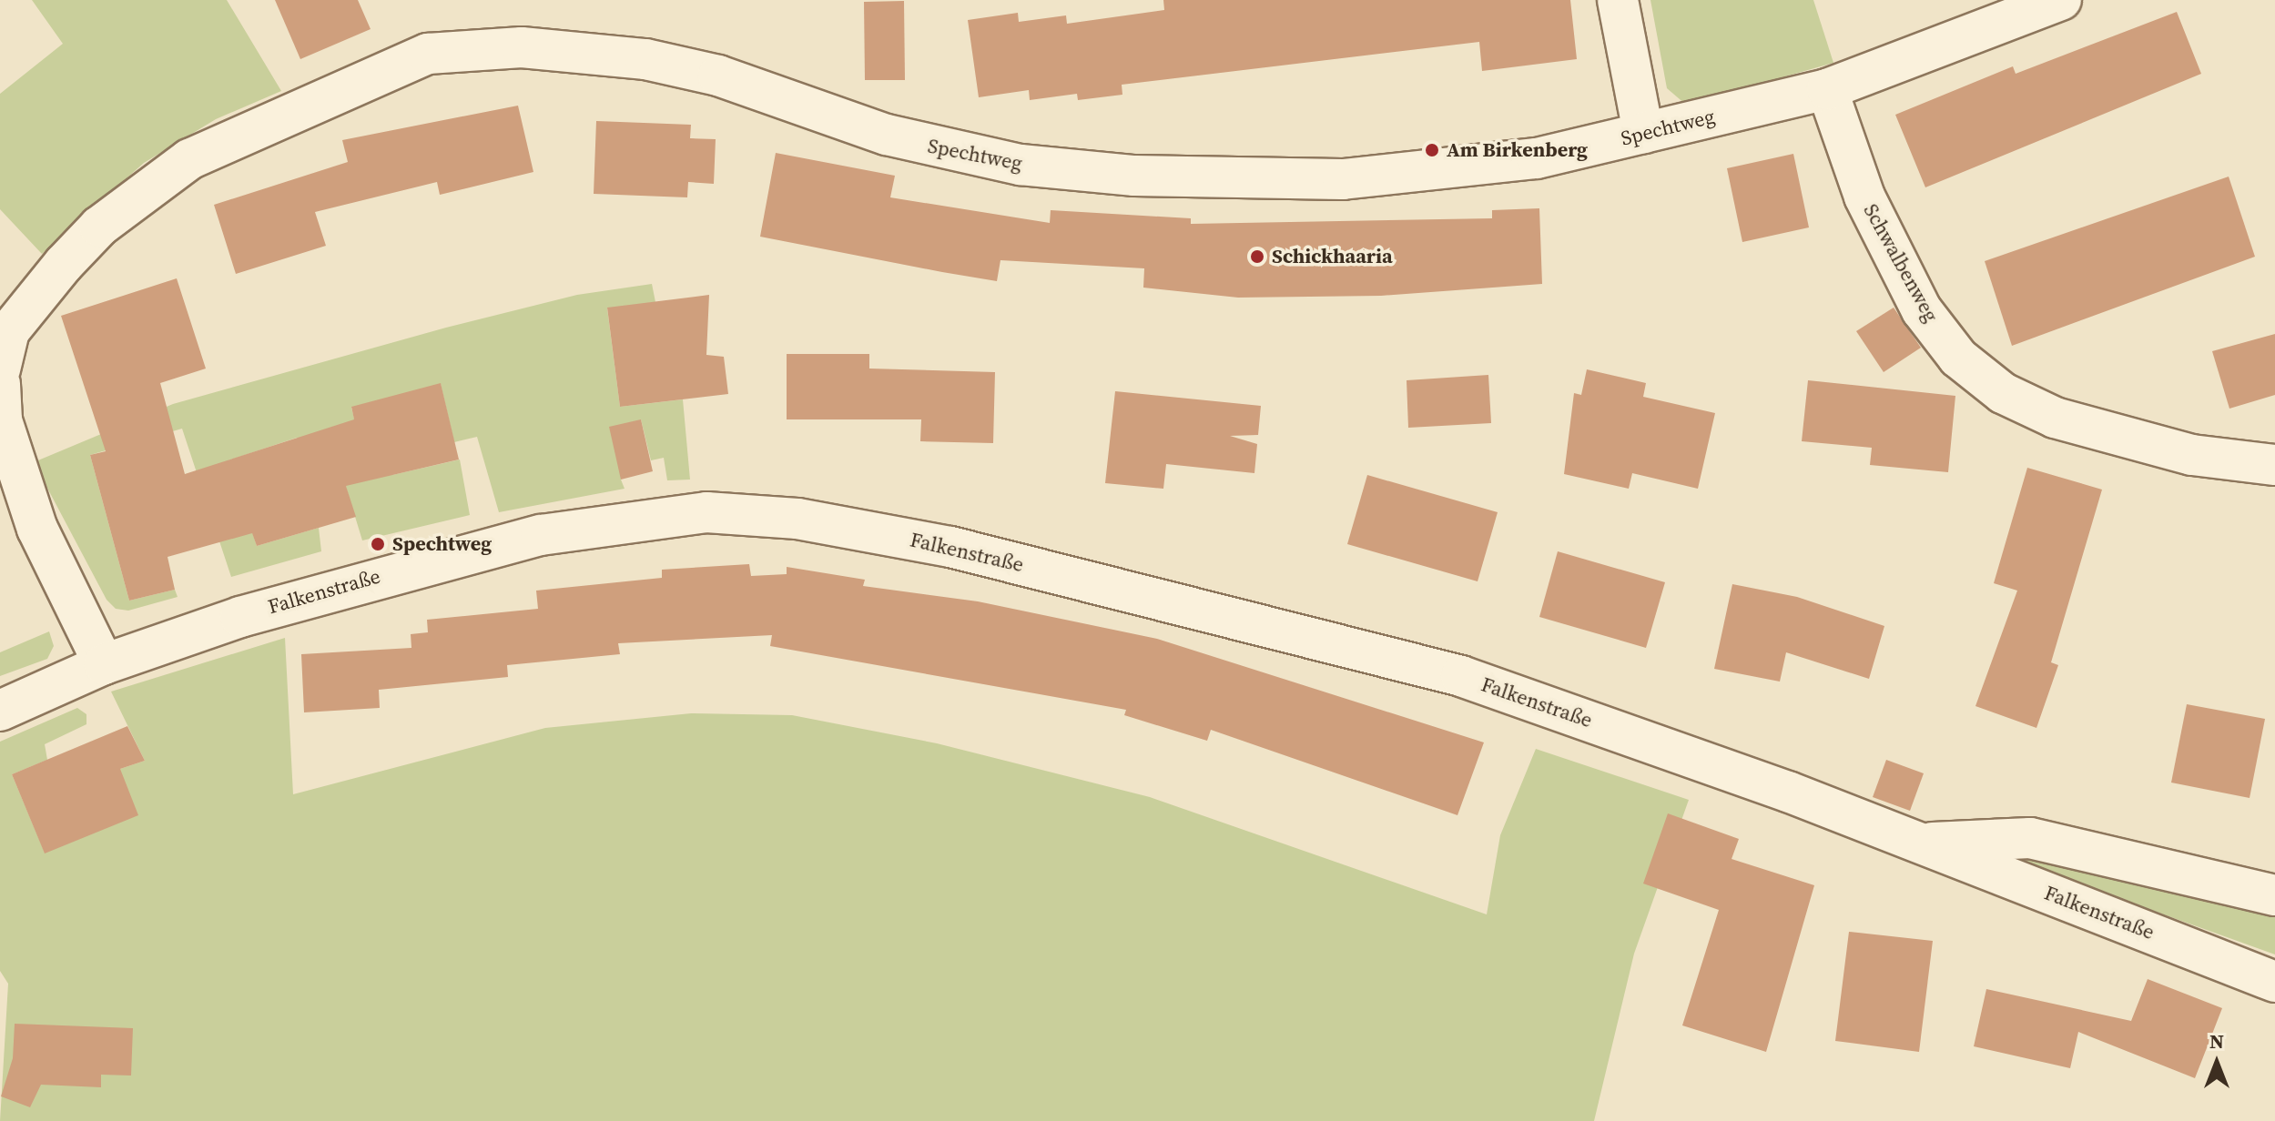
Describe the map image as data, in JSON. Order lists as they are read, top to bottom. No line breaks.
{"streets":{"street":["Spechtweg","Schwalbenweg","Falkenstraße"]},"crossings":[["Spechtweg","Schwalbenweg"]],"places":["Am Birkenberg","Schickhaaria","Spechtweg"],"north":"top"}
